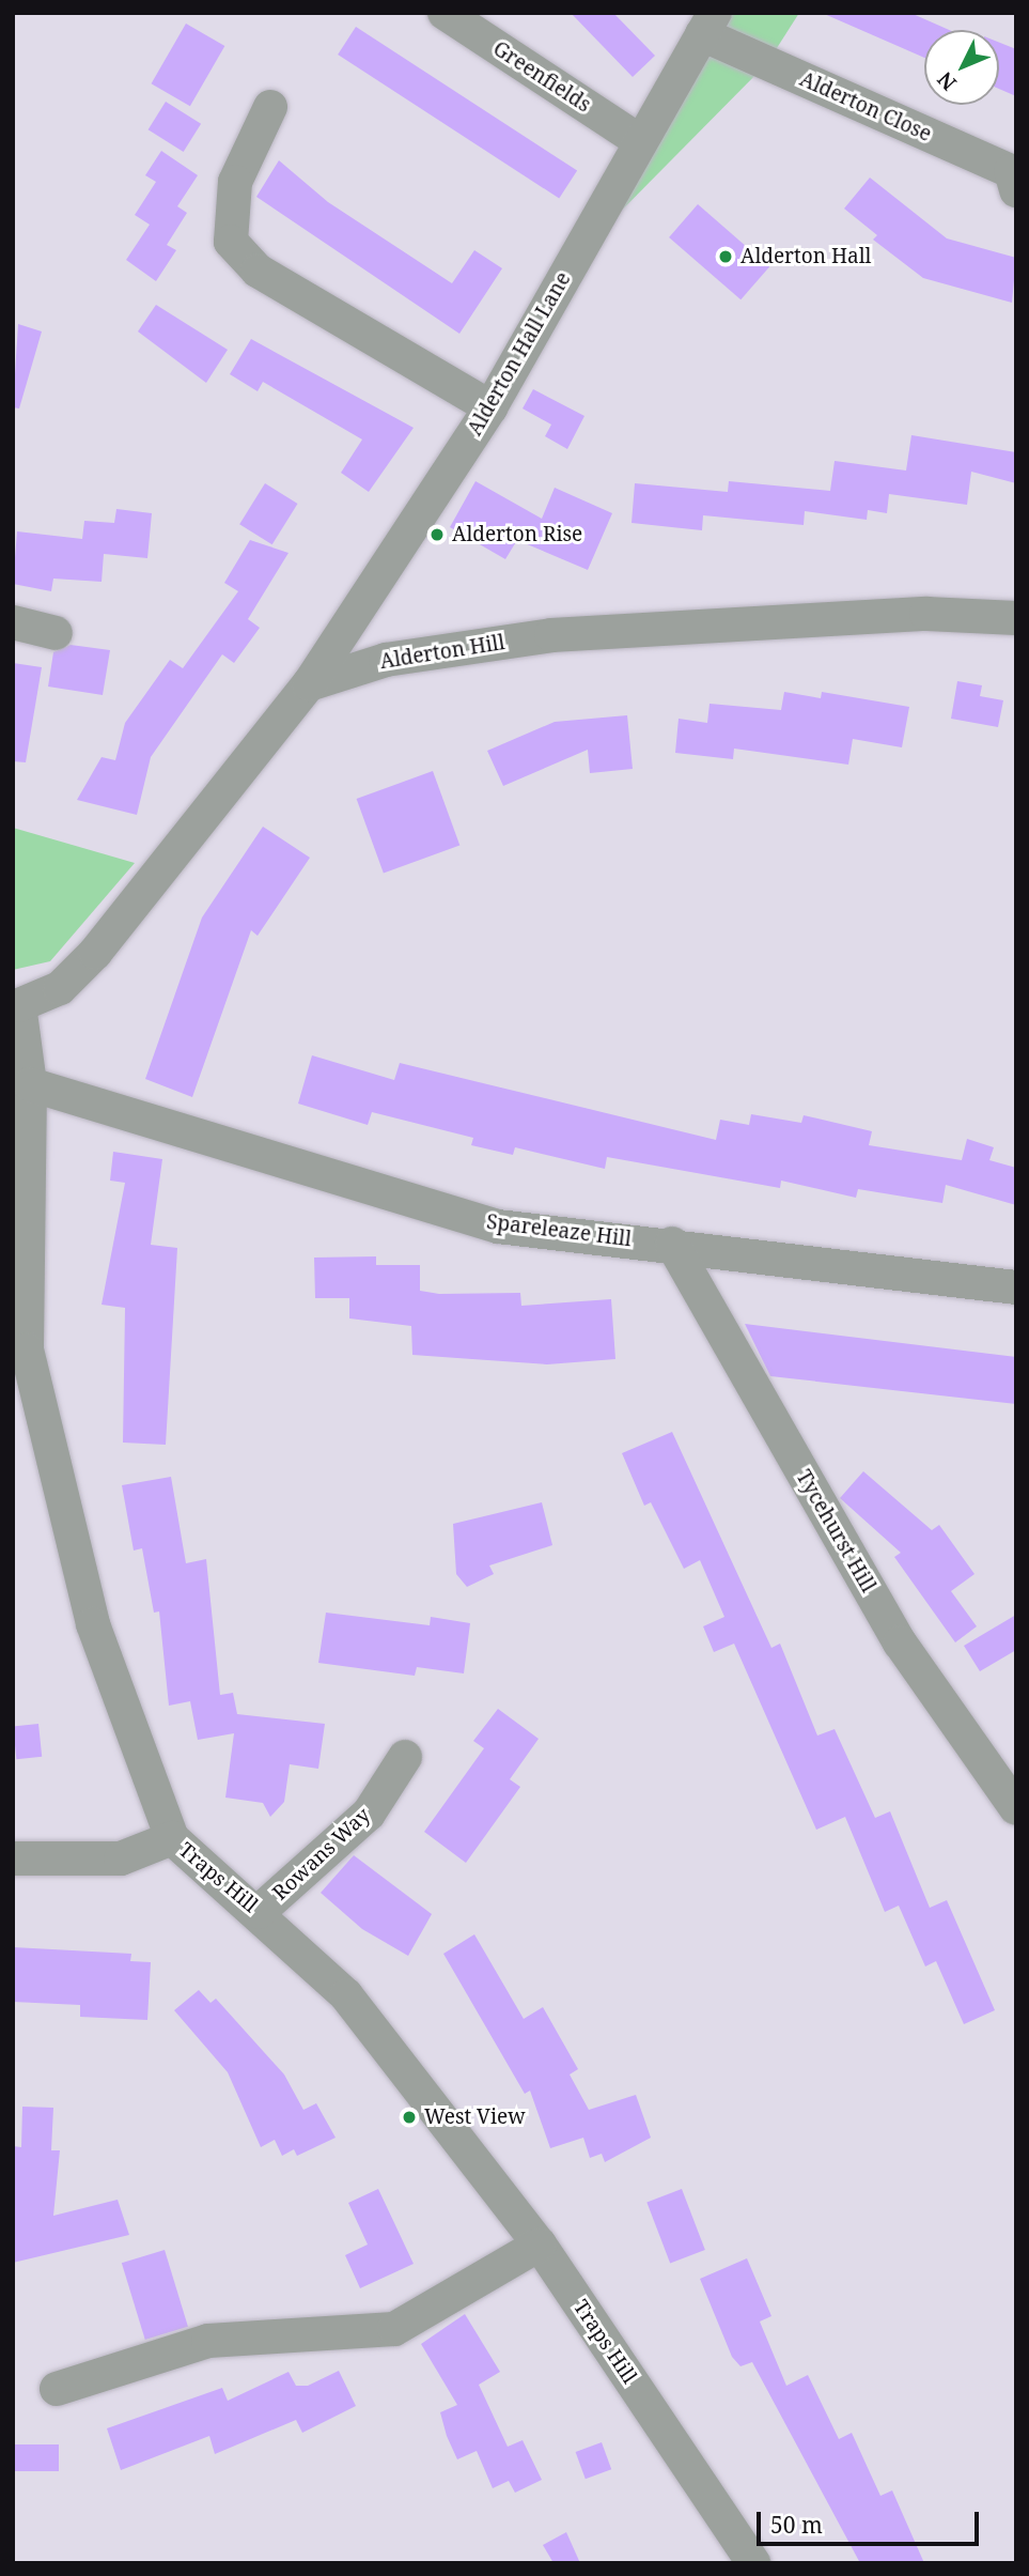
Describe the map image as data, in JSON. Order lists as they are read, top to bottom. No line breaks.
{"streets":{"street":["Greenfields","Alderton Close","Alderton Hall Lane","Alderton Hill","Spareleaze Hill","Tycehurst Hill","Rowans Way","Traps Hill"]},"crossings":[["Greenfields","Alderton Hall Lane"],["Alderton Close","Alderton Hall Lane"],["Alderton Hall Lane","Alderton Hill"],["Spareleaze Hill","Tycehurst Hill"],["Spareleaze Hill","Traps Hill"],["Rowans Way","Traps Hill"]],"places":["Alderton Hall","Alderton Rise","West View"],"scale_bar":"50 m","north":"bottom left"}
